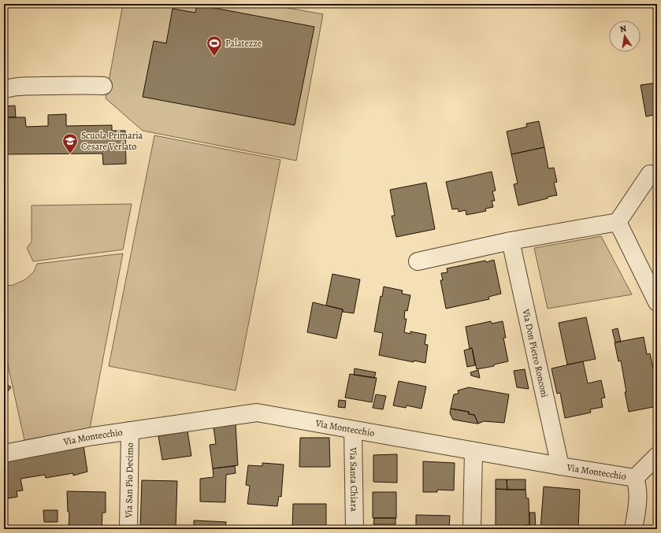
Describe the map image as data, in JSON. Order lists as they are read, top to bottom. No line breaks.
{"streets":{"street":["Via Don Pietro Ronconi","Via Montecchio","Via Santa Chiara","Via San Pio Decimo"]},"crossings":[["Via Don Pietro Ronconi","Via Montecchio"],["Via Montecchio","Via Santa Chiara"],["Via Montecchio","Via San Pio Decimo"]],"places":{"sports":["Palatezze"],"school or university":["Scuola Primaria Cesare Verlato"]},"north":"top"}
